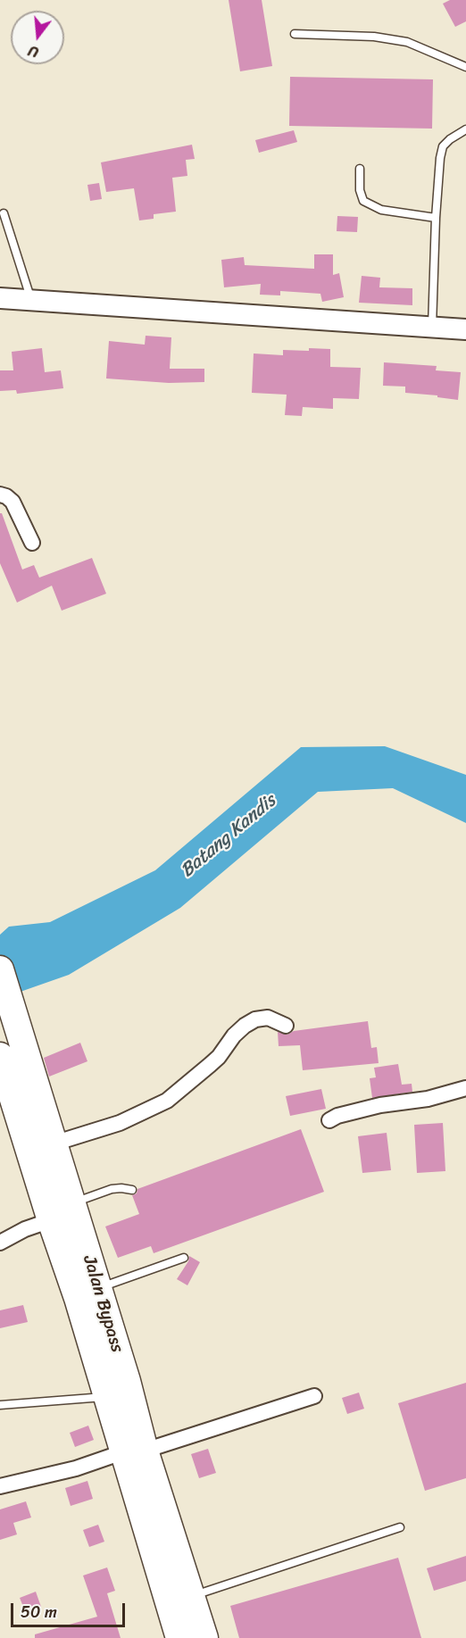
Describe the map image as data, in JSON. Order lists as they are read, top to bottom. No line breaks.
{"streets":{"highway":["Jalan Bypass"]},"water":["Batang Kandis"],"scale_bar":"50 m","north":"bottom"}
